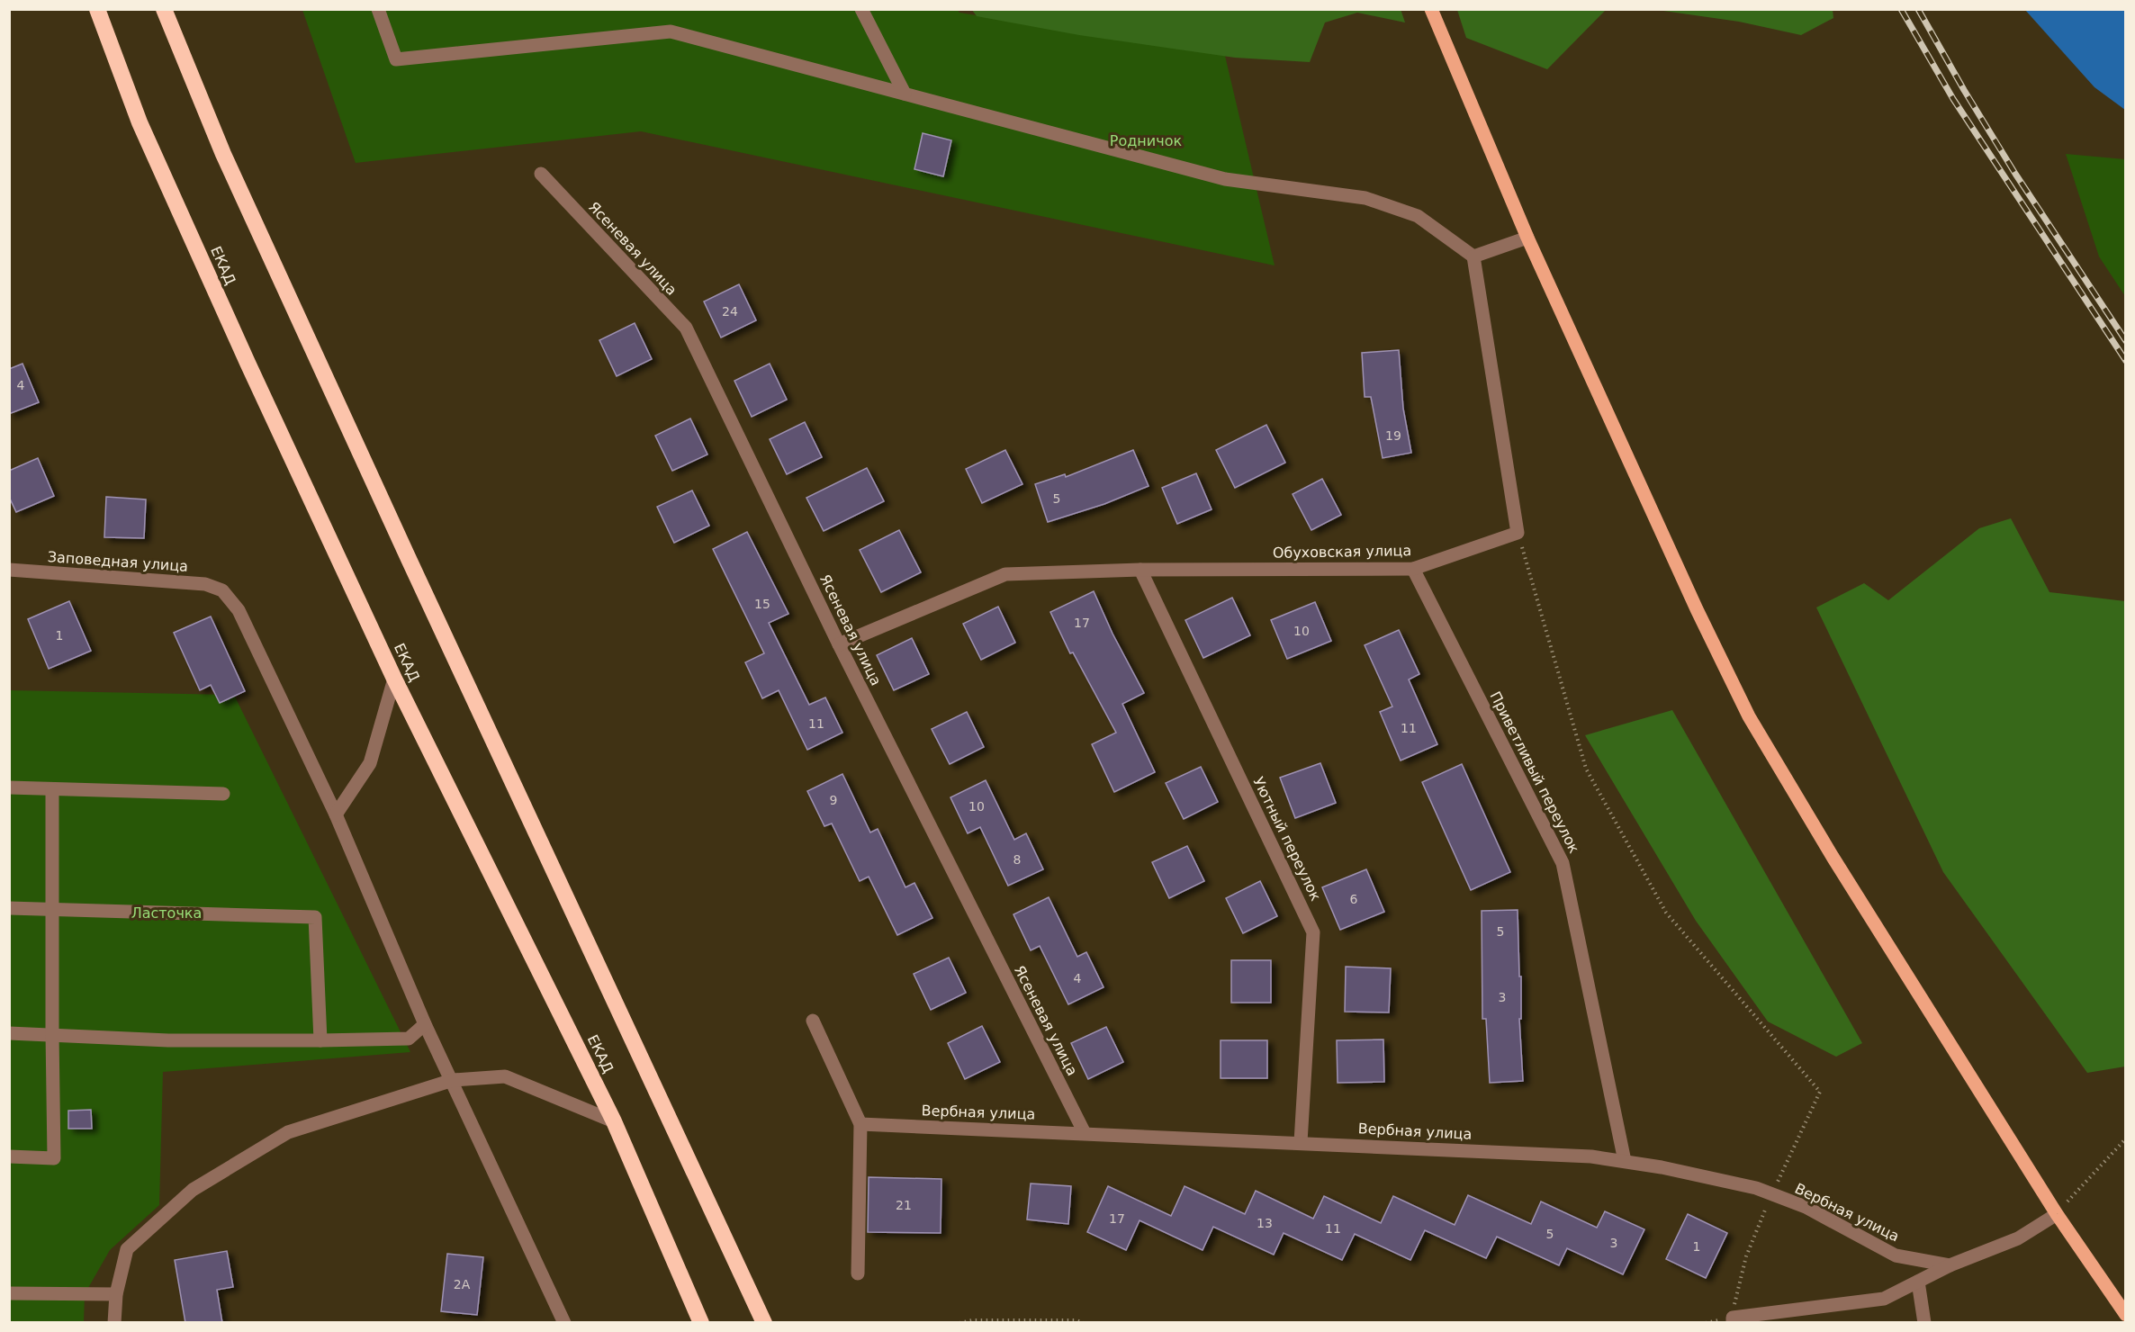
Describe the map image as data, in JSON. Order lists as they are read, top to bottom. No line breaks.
{"streets":{"highway":["ЕКАД"],"street":["Ясеневая улица","Обуховская улица","Заповедная улица","Приветливый переулок","Уютный переулок","Вербная улица"]},"crossings":[["Ясеневая улица","Обуховская улица"],["Ясеневая улица","Вербная улица"],["Обуховская улица","Приветливый переулок"],["Обуховская улица","Уютный переулок"],["Приветливый переулок","Вербная улица"],["Уютный переулок","Вербная улица"]],"parks":["Родничок","Ласточка"],"house_numbers":["24","4","19","5","15","17","10","1","11","11","9","10","8","6","5","4","3","21","17","13","11","5","3","1","2А"]}
